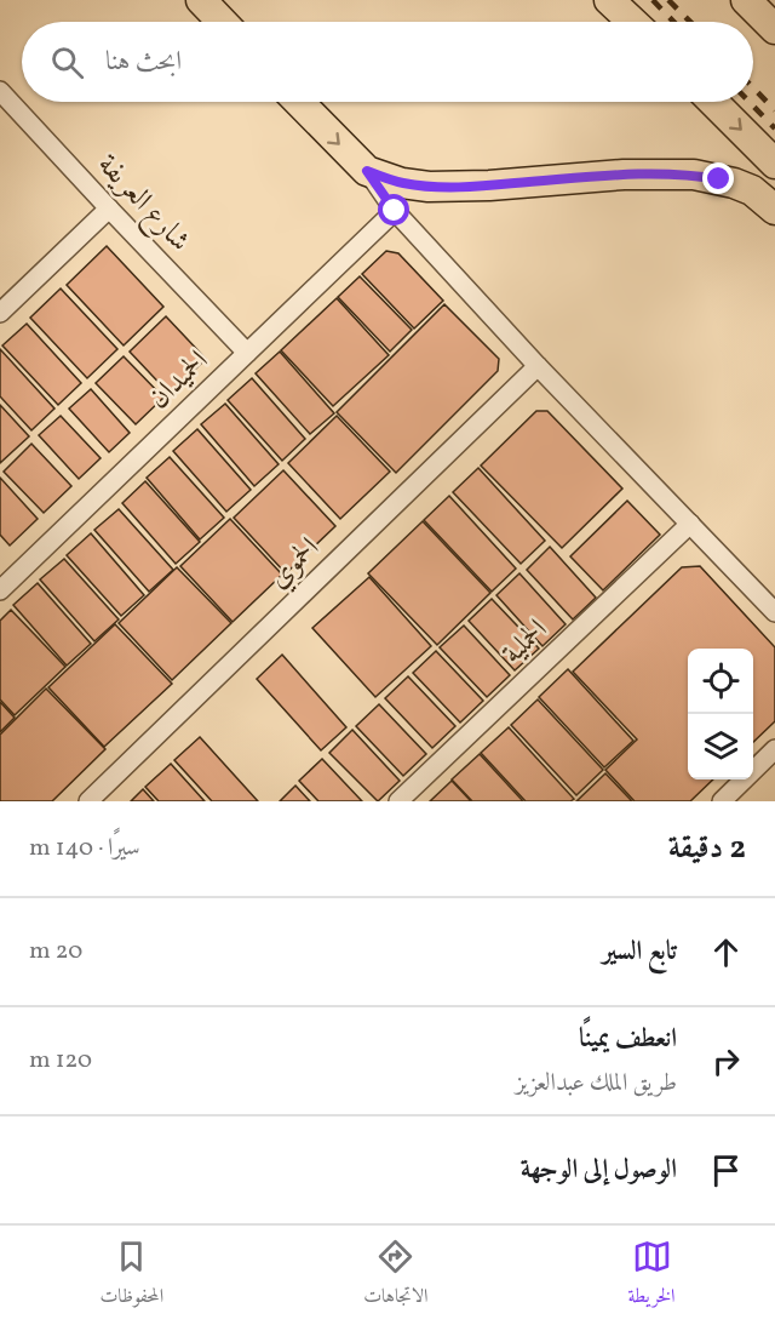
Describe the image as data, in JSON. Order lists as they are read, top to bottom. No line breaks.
{"streets":{"street":["شارع العريفة","الحميدان","الحموي","الحملية"]},"crossings":[["شارع العريفة","الحميدان"]],"page":{"search":"ابحث هنا","heading":["2 دقيقة","سيرًا · 140 m"],"list":[["تابع السير","20 m"],["انعطف يمينًا","طريق الملك عبدالعزيز","120 m"],"الوصول إلى الوجهة"],"nav":["الخريطة","الاتجاهات","المحفوظات"]}}
